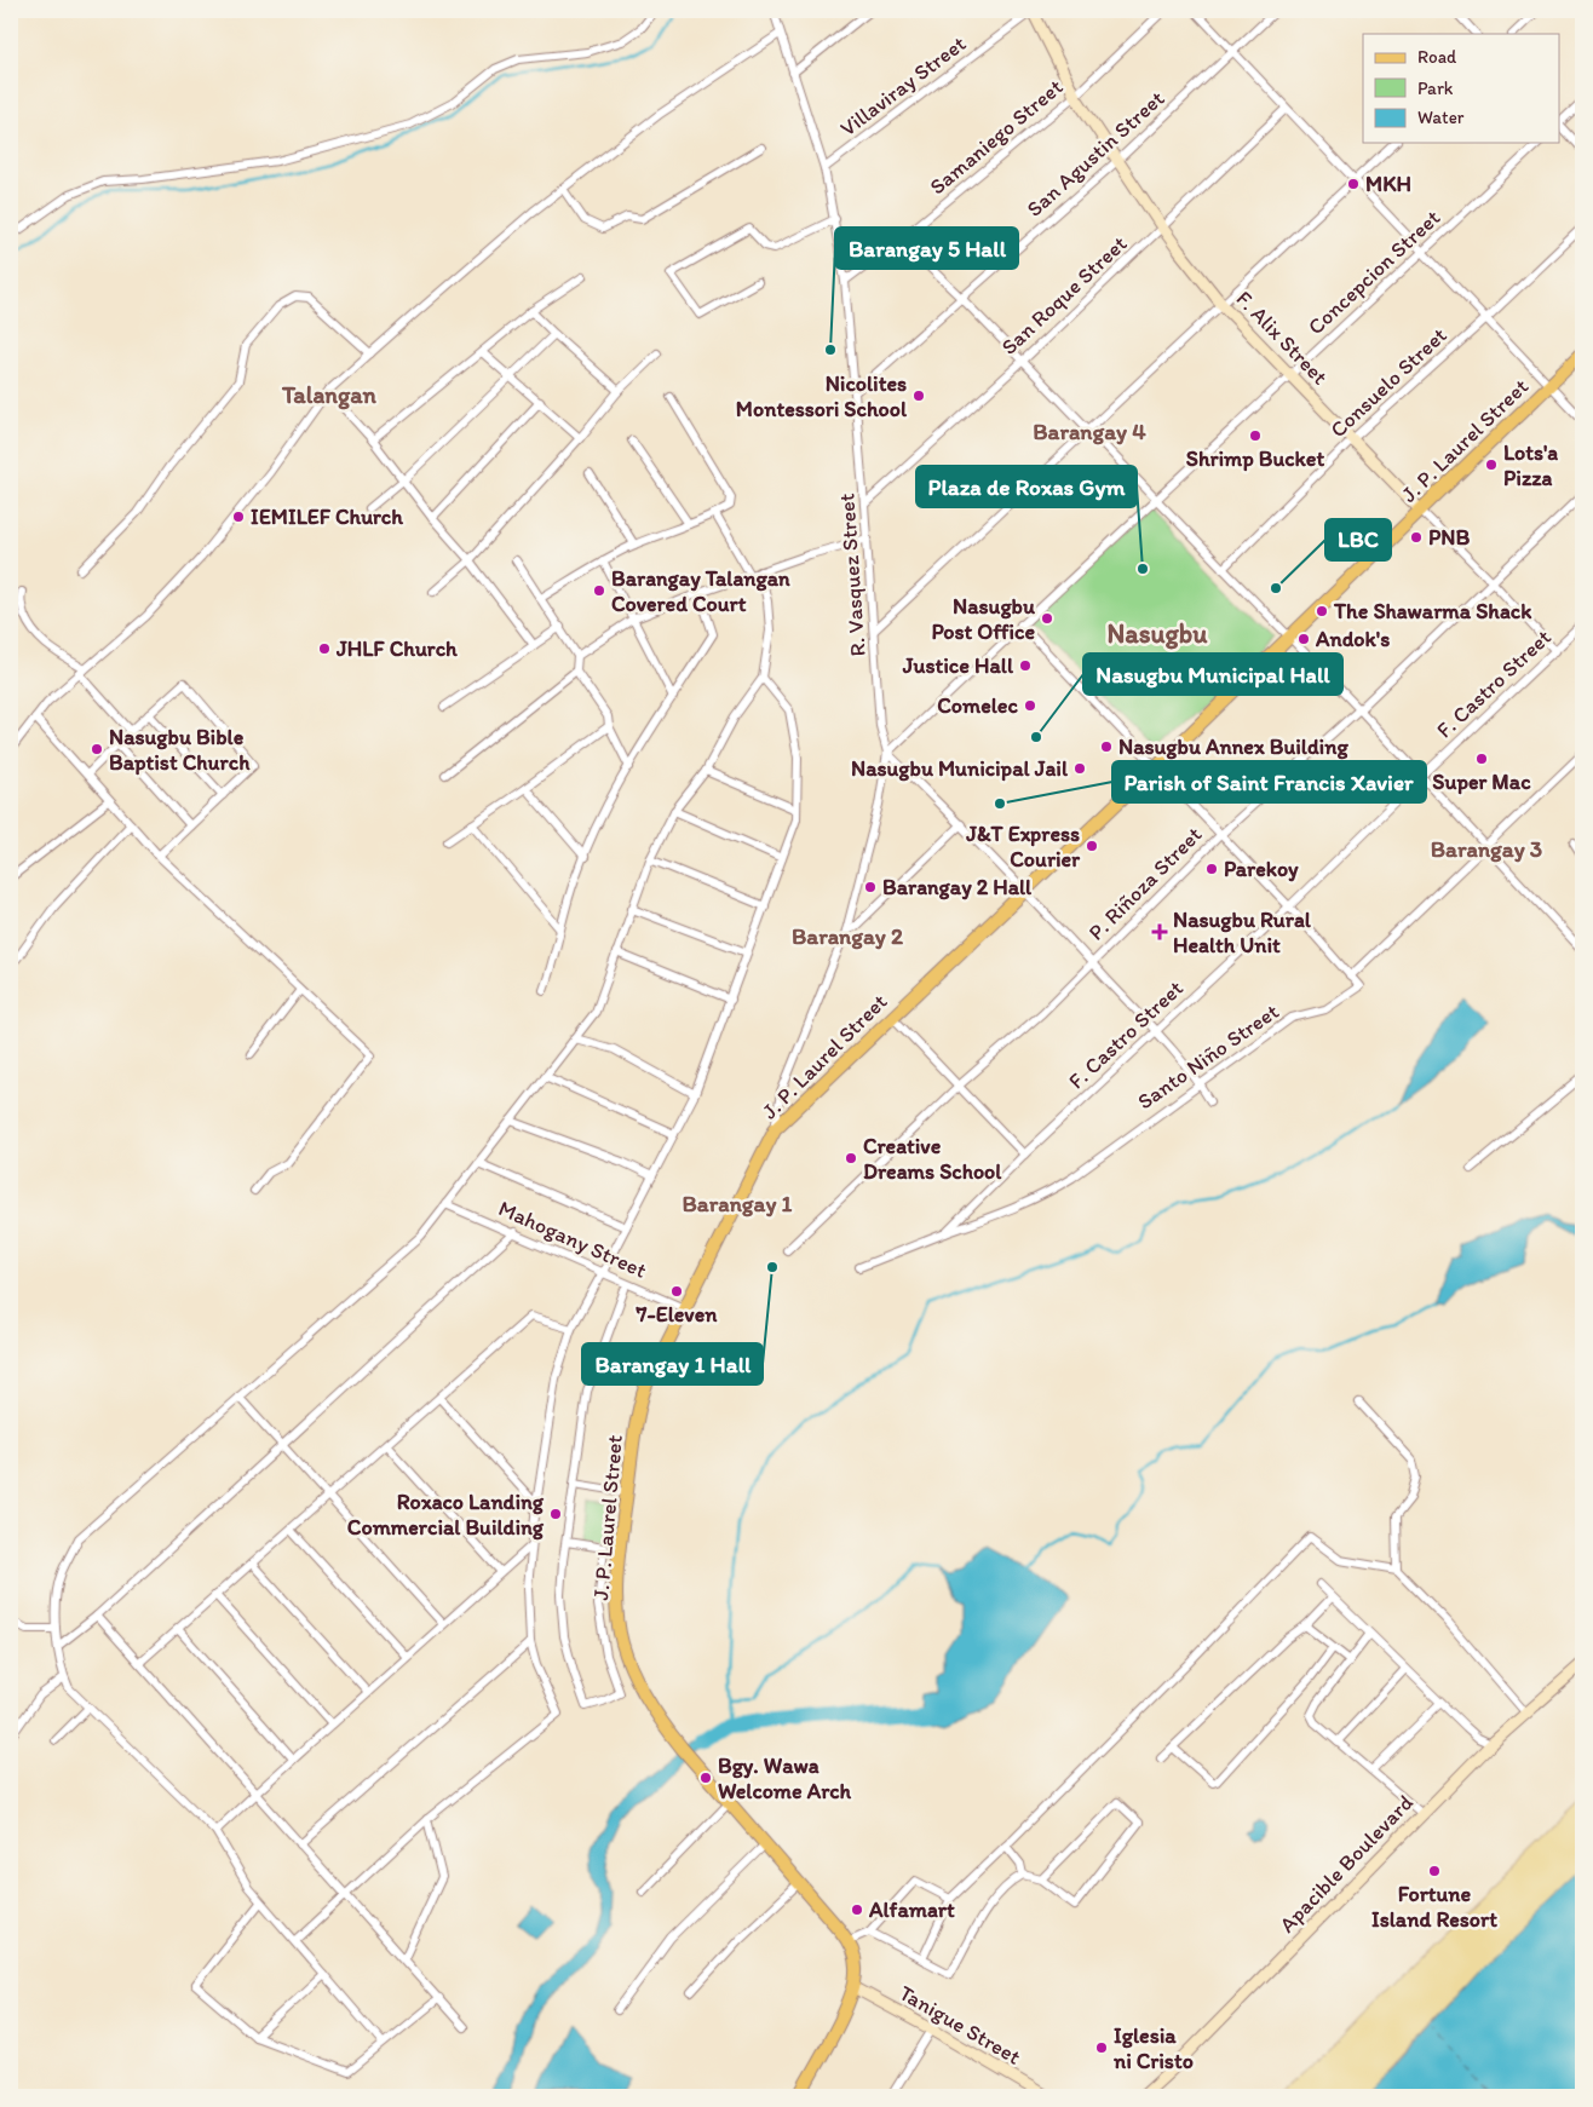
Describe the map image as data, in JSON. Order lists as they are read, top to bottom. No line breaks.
{"streets":{"main road":["J. P. Laurel Street"],"street":["Villaviray Street","Samaniego Street","San Agustin Street","Concepcion Street","San Roque Street","F. Alix Street","Consuelo Street","R. Vasquez Street","F. Castro Street","P. Riñoza Street","Santo Niño Street","Mahogany Street","Apacible Boulevard","Tanigue Street"]},"crossings":[["Villaviray Street","F. Alix Street"],["Villaviray Street","R. Vasquez Street"],["Samaniego Street","F. Alix Street"],["Samaniego Street","R. Vasquez Street"],["San Agustin Street","F. Alix Street"],["San Agustin Street","R. Vasquez Street"],["Concepcion Street","F. Alix Street"],["Concepcion Street","R. Vasquez Street"],["San Roque Street","F. Alix Street"],["San Roque Street","R. Vasquez Street"],["F. Alix Street","Consuelo Street"],["F. Alix Street","J. P. Laurel Street"],["F. Alix Street","F. Castro Street"],["F. Alix Street","P. Riñoza Street"],["J. P. Laurel Street","R. Vasquez Street"],["J. P. Laurel Street","Mahogany Street"],["J. P. Laurel Street","Tanigue Street"],["F. Castro Street","Santo Niño Street"]],"districts":["Talangan","Barangay 4","Nasugbu","Barangay 3","Barangay 2","Barangay 1"],"places":{"other":["MKH","Barangay 5 Hall","Nicolites Montessori School","Shrimp Bucket","Lots'a Pizza","IEMILEF Church","PNB","Plaza de Roxas Gym","LBC","Barangay Talangan Covered Court","The Shawarma Shack","Nasugbu Post Office","Andok's","JHLF Church","Justice Hall","Comelec","Nasugbu Municipal Hall","Nasugbu Annex Building","Nasugbu Bible Baptist Church","Super Mac","Nasugbu Municipal Jail","Parish of Saint Francis Xavier","J&T Express Courier","Parekoy","Barangay 2 Hall","Creative Dreams School","Barangay 1 Hall","7-Eleven","Roxaco Landing Commercial Building","Bgy. Wawa Welcome Arch","Fortune Island Resort","Alfamart","Iglesia ni Cristo"],"health":["Nasugbu Rural Health Unit"]},"legend":["Road","Park","Water"]}
